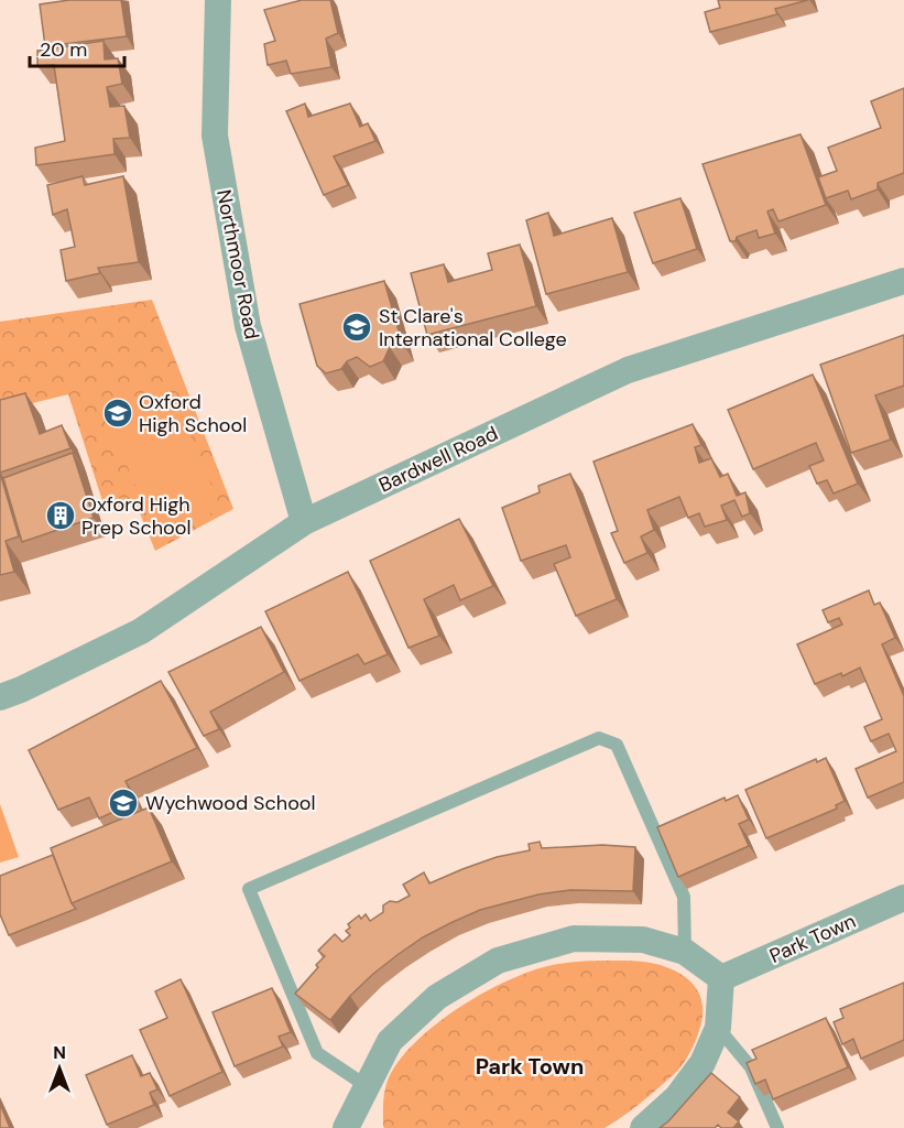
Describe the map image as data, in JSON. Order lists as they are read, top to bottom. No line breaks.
{"streets":{"street":["Northmoor Road","Bardwell Road","Park Town"]},"crossings":[["Northmoor Road","Bardwell Road"]],"districts":["Park Town"],"places":{"school or university":["St Clare's International College","Oxford High School","Wychwood School"],"building":["Oxford High Prep School"]},"scale_bar":"20 m","north":"top"}
